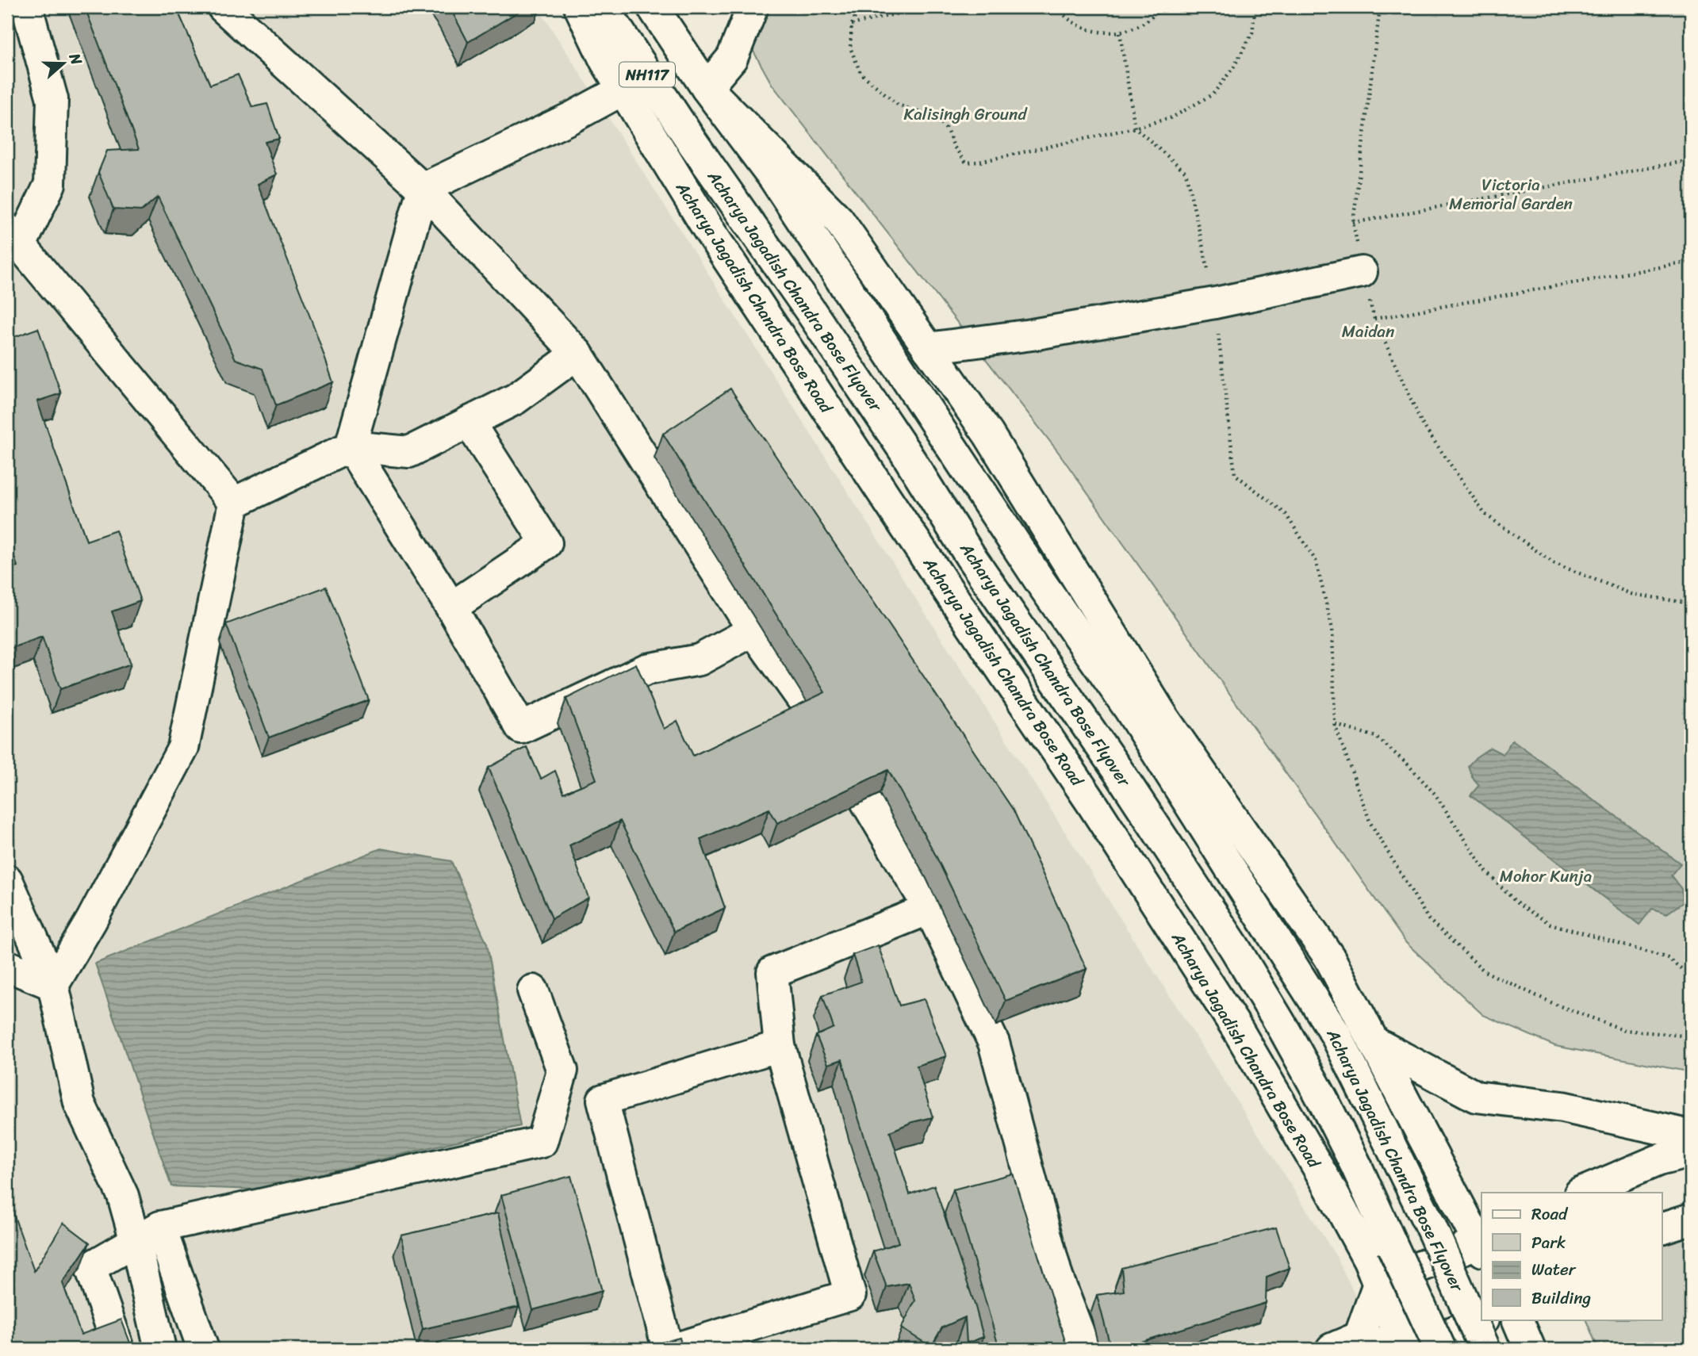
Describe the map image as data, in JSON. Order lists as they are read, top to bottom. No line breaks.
{"streets":{"main road":["NH117","Acharya Jagadish Chandra Bose Flyover","Acharya Jagadish Chandra Bose Road"]},"crossings":[["Acharya Jagadish Chandra Bose Flyover","Acharya Jagadish Chandra Bose Road"]],"parks":["Kalisingh Ground","Victoria Memorial Garden","Maidan","Mohor Kunja"],"legend":["Road","Park","Water","Building"],"north":"right"}
